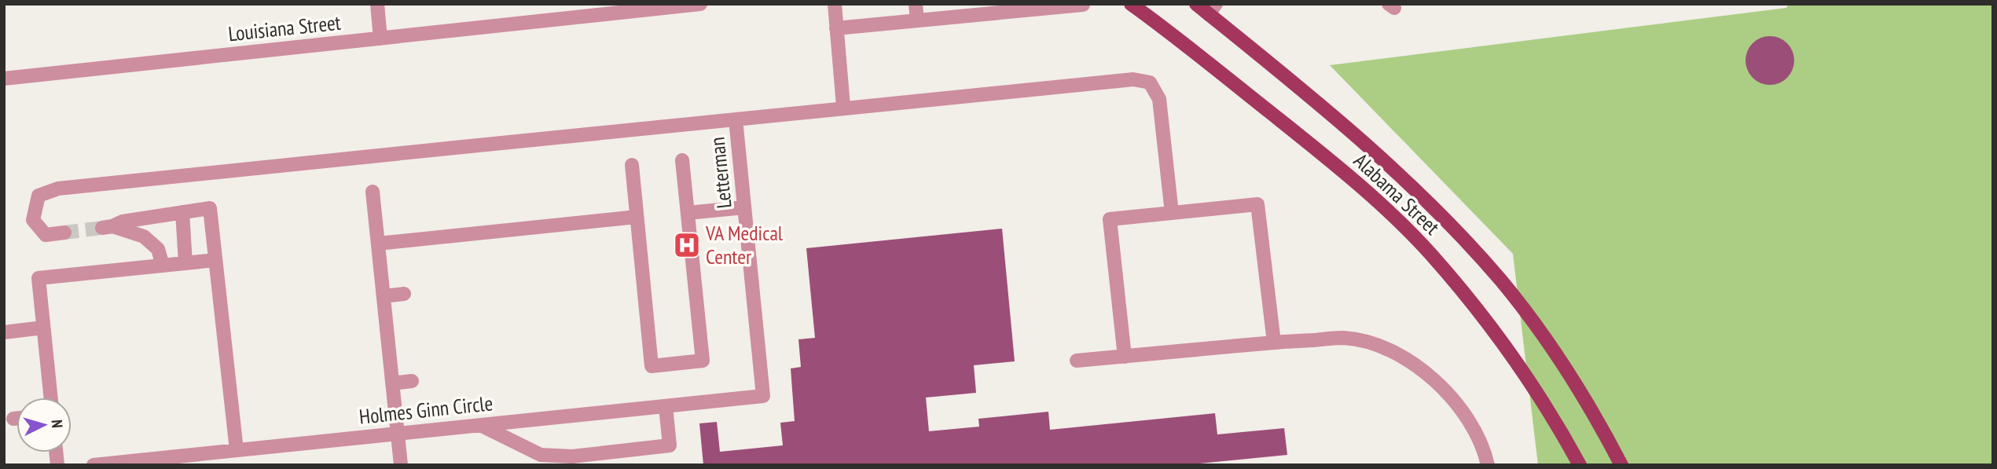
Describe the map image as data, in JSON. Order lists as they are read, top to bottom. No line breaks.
{"streets":{"main road":["Alabama Street"],"street":["Louisiana Street","Letterman","Holmes Ginn Circle"]},"crossings":[["Letterman","Holmes Ginn Circle"]],"places":{"hospital":["VA Medical Center"]},"north":"right"}
